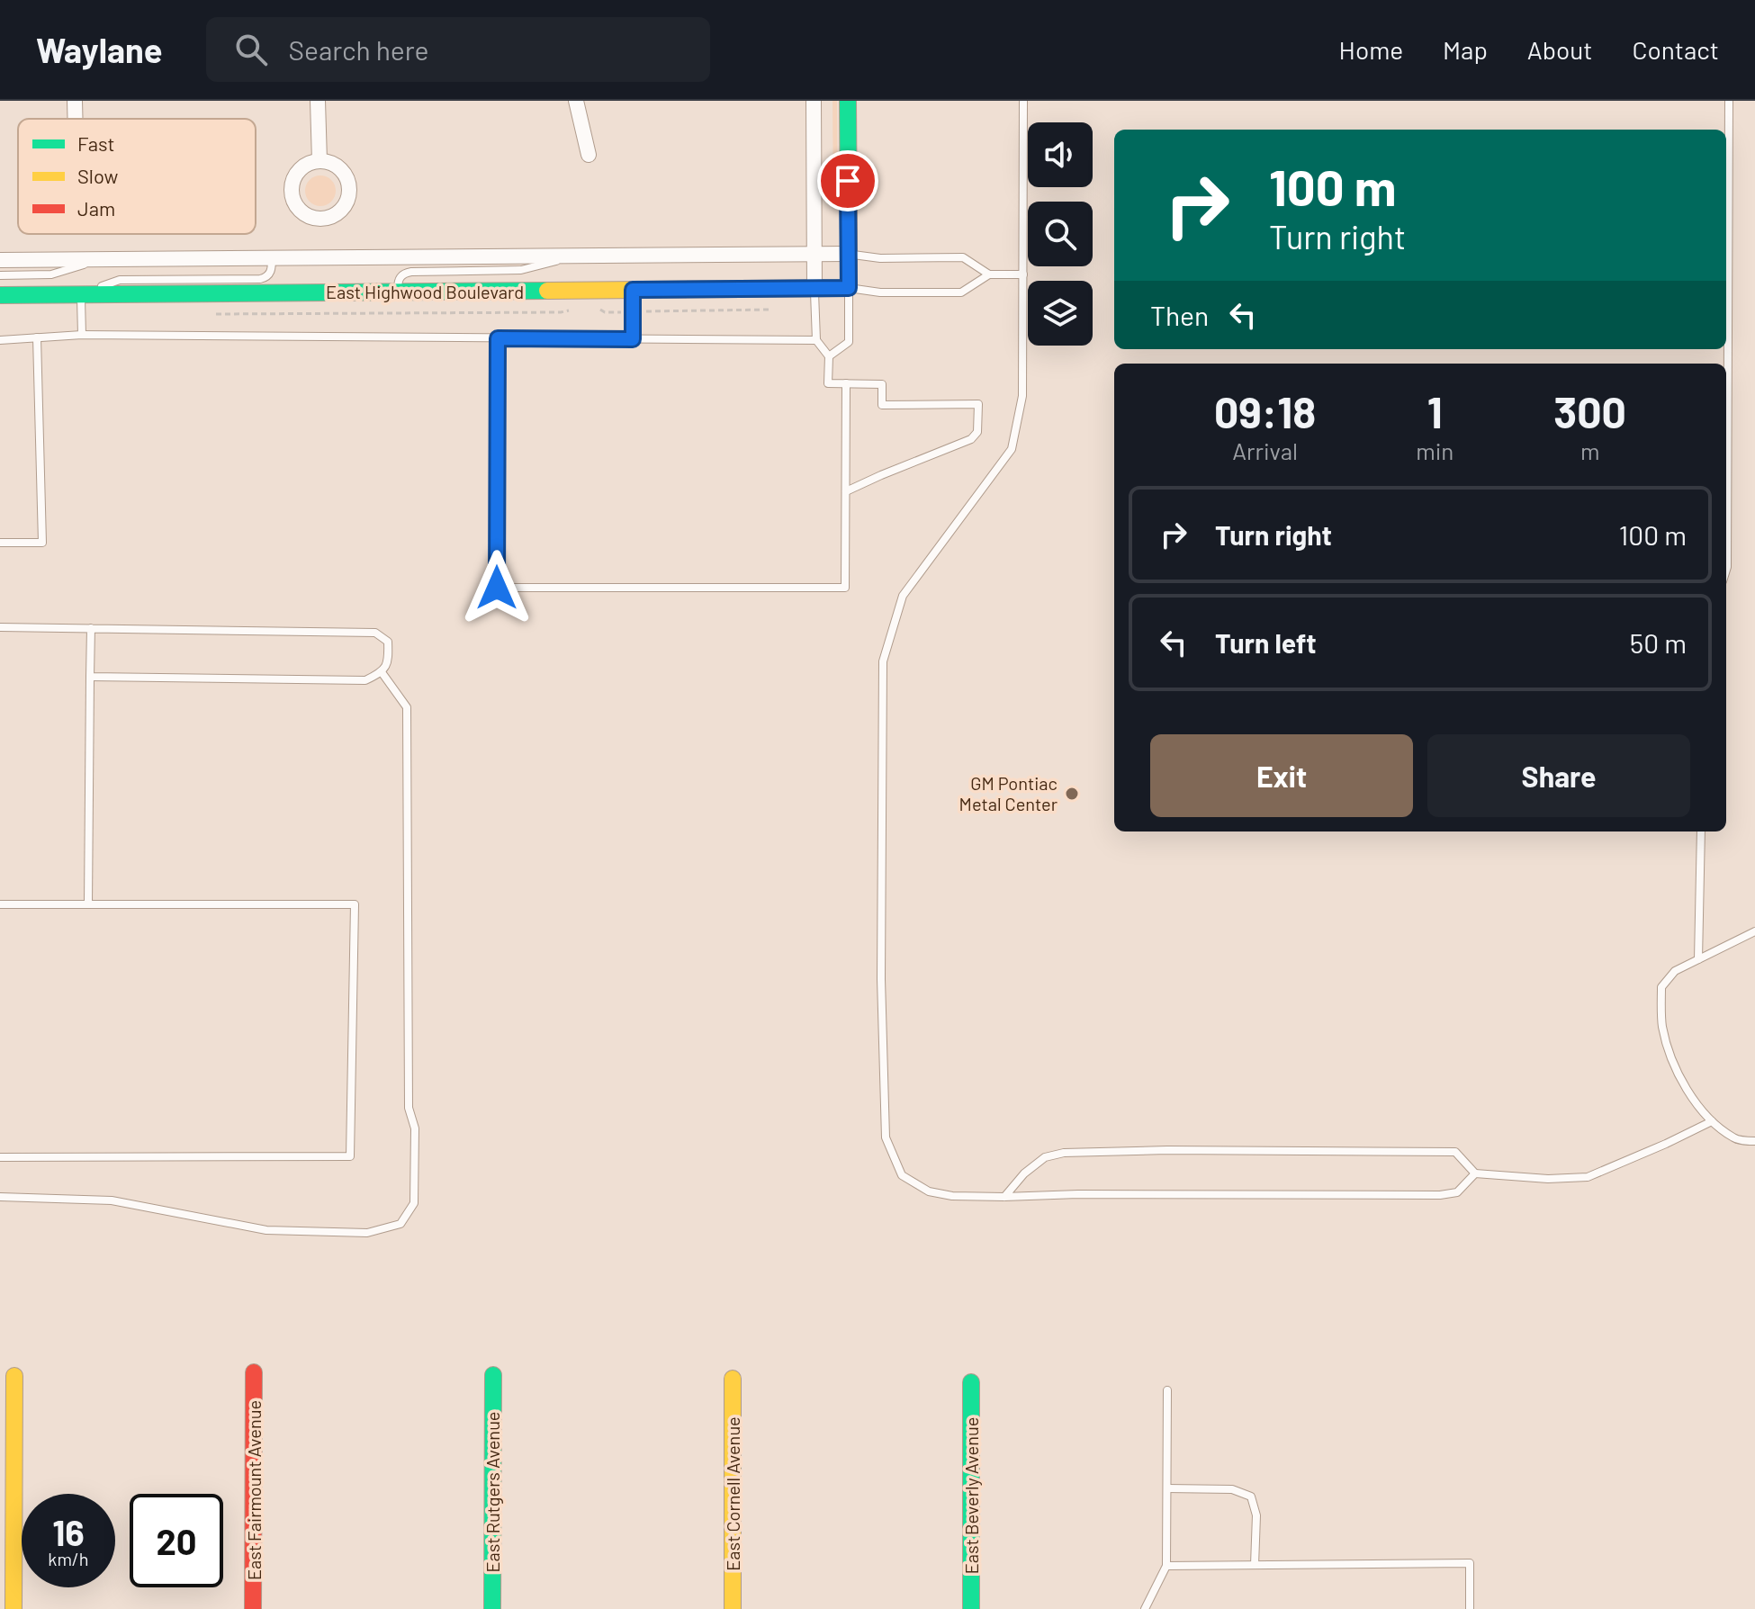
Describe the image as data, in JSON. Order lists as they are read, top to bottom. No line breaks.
{"streets":{"street":["East Highwood Boulevard","East Fairmount Avenue","East Rutgers Avenue","East Cornell Avenue","East Beverly Avenue"]},"places":["GM Pontiac Metal Center"],"legend":["Fast","Slow","Jam"],"page":{"header":"Waylane","search":"Search here","nav":["Home","Map","About","Contact"],"turn":["100 m","Turn right"],"then":"Then","eta":["09:18","Arrival","1","min","300","m"],"list":[{"name":"Turn right","value":"100 m"},{"name":"Turn left","value":"50 m"}],"buttons":["Exit","Share"],"speed":"16 km/h","limit":"20"}}
